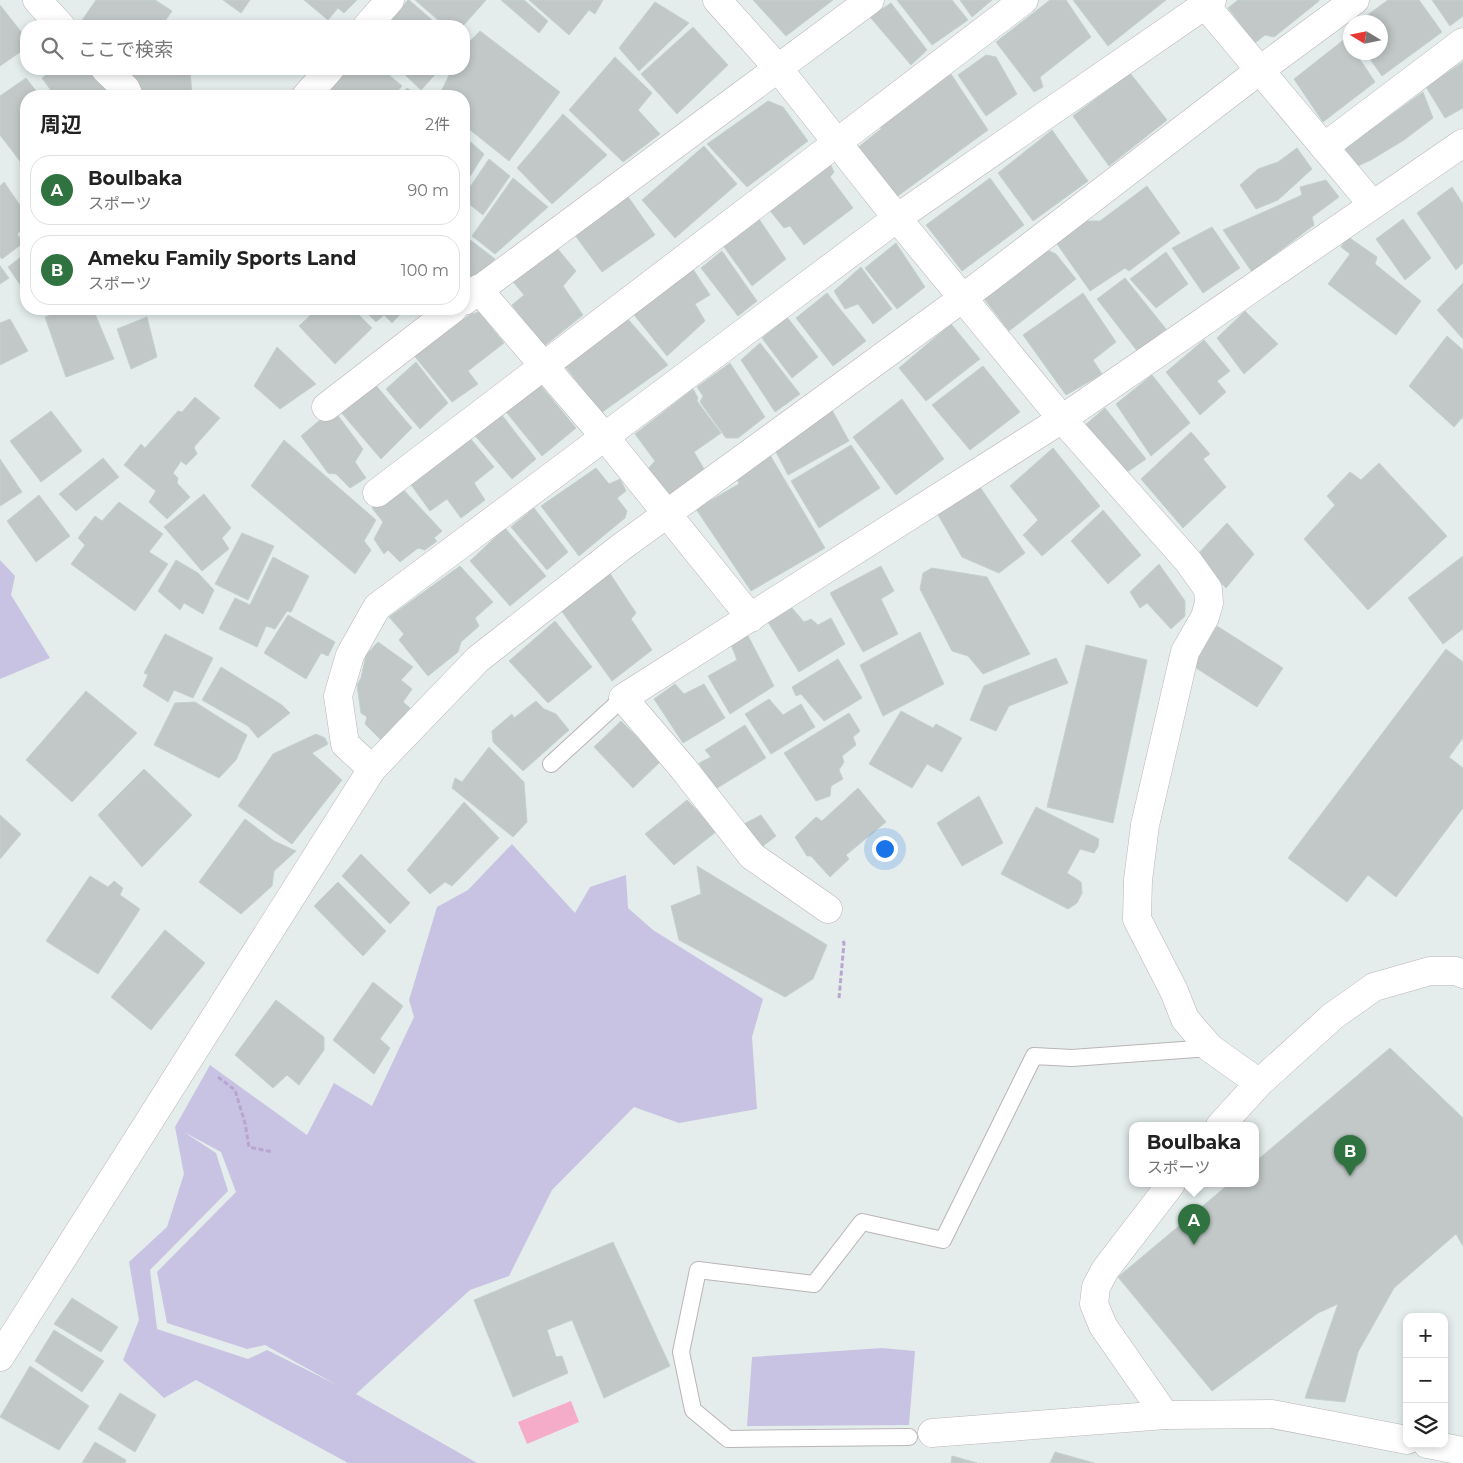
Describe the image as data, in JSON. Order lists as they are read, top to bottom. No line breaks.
{"north":"left","page":{"search":"ここで検索","heading":["周辺","2件"],"list":[{"mark":"A","name":"Boulbaka","note":"スポーツ","value":"90 m"},{"mark":"B","name":"Ameku Family Sports Land","note":"スポーツ","value":"100 m"}],"popup":["Boulbaka","スポーツ"],"pins":["B","A"],"map_buttons":["+","−"]}}
